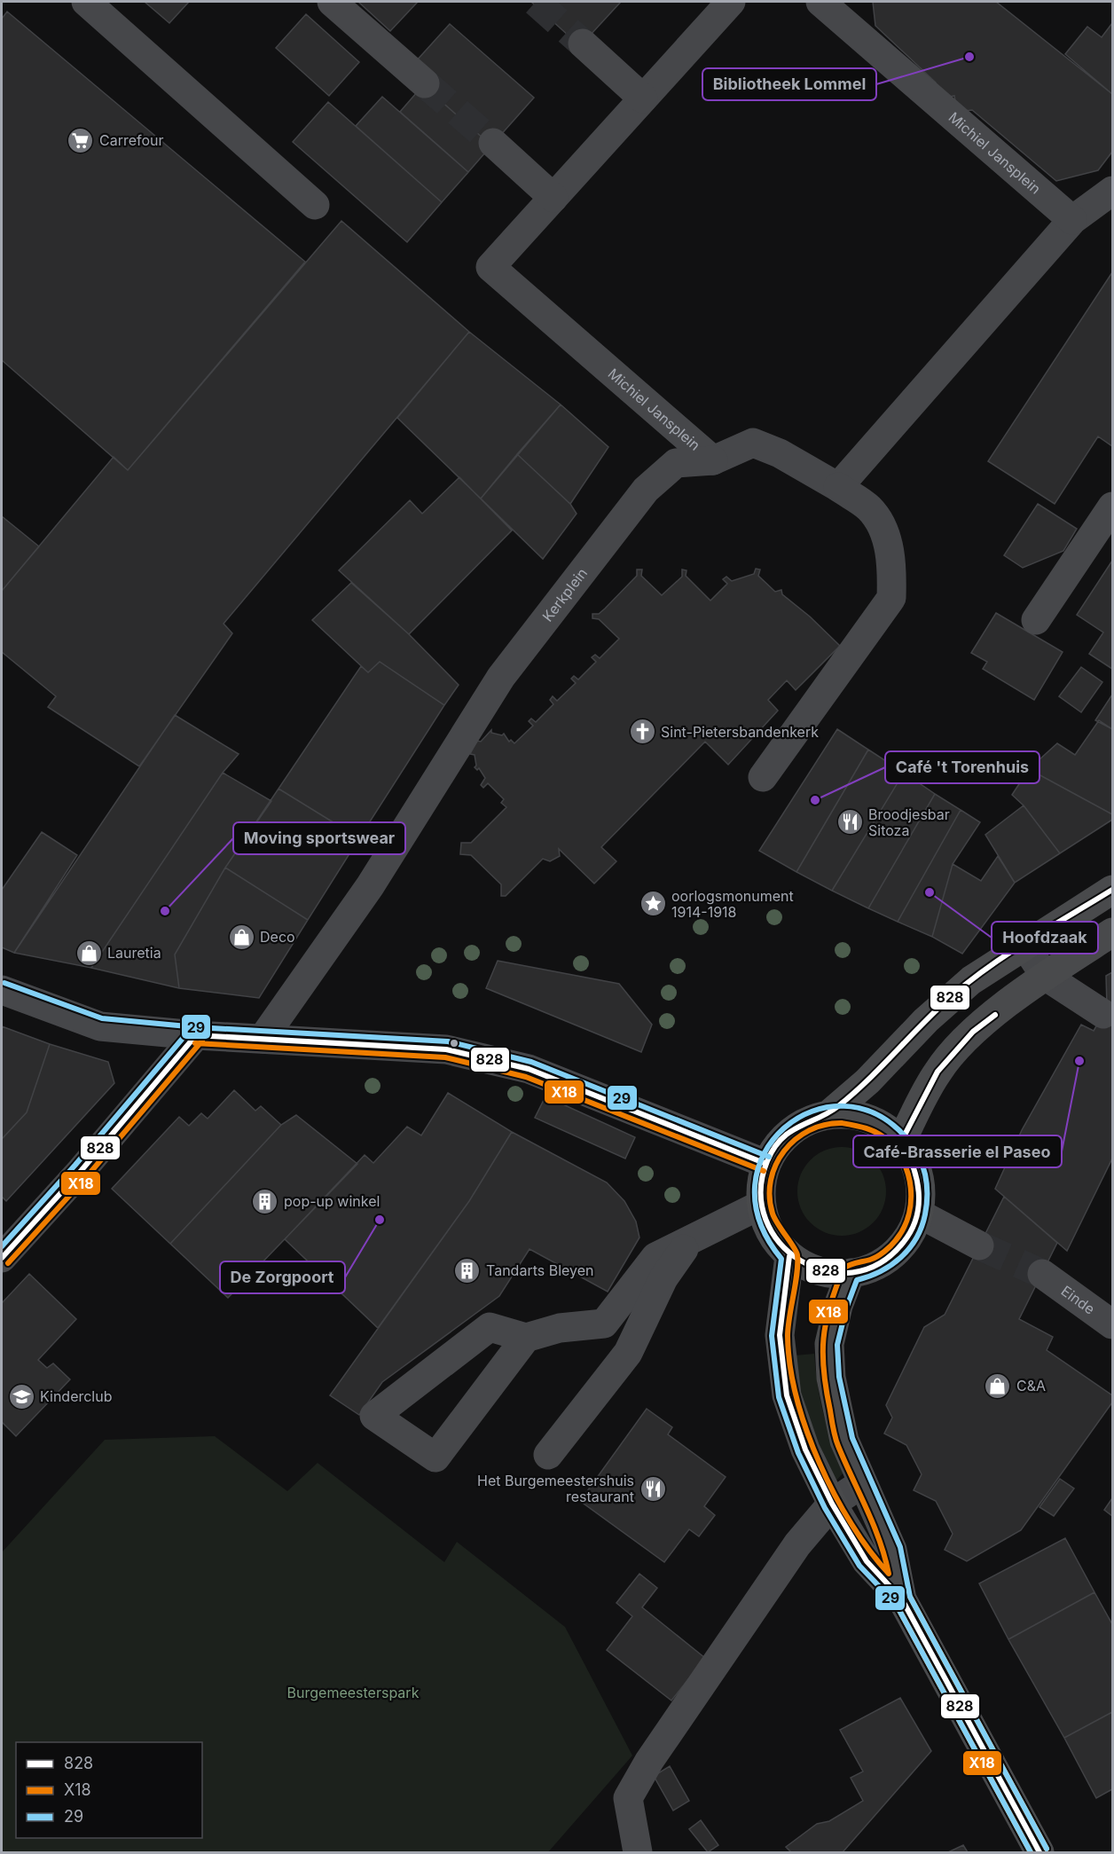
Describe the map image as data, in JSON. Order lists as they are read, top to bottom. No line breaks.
{"streets":{"street":["Michiel Jansplein","Kerkplein","Einde"]},"crossings":[["Michiel Jansplein","Kerkplein"]],"parks":["Burgemeesterspark"],"places":{"other":["Bibliotheek Lommel","Café 't Torenhuis","Hoofdzaak","Moving sportswear","Café-Brasserie el Paseo","De Zorgpoort"],"supermarket":["Carrefour"],"church":["Sint-Pietersbandenkerk"],"restaurant":["Broodjesbar Sitoza","Het Burgemeestershuis restaurant"],"place":["oorlogsmonument 1914-1918"],"shop":["Deco","Lauretia","C&A"],"building":["pop-up winkel","Tandarts Bleyen"],"school or university":["Kinderclub"]},"lines":["transit line 828","transit line 29","transit line X18"],"legend":["828","X18","29"]}
